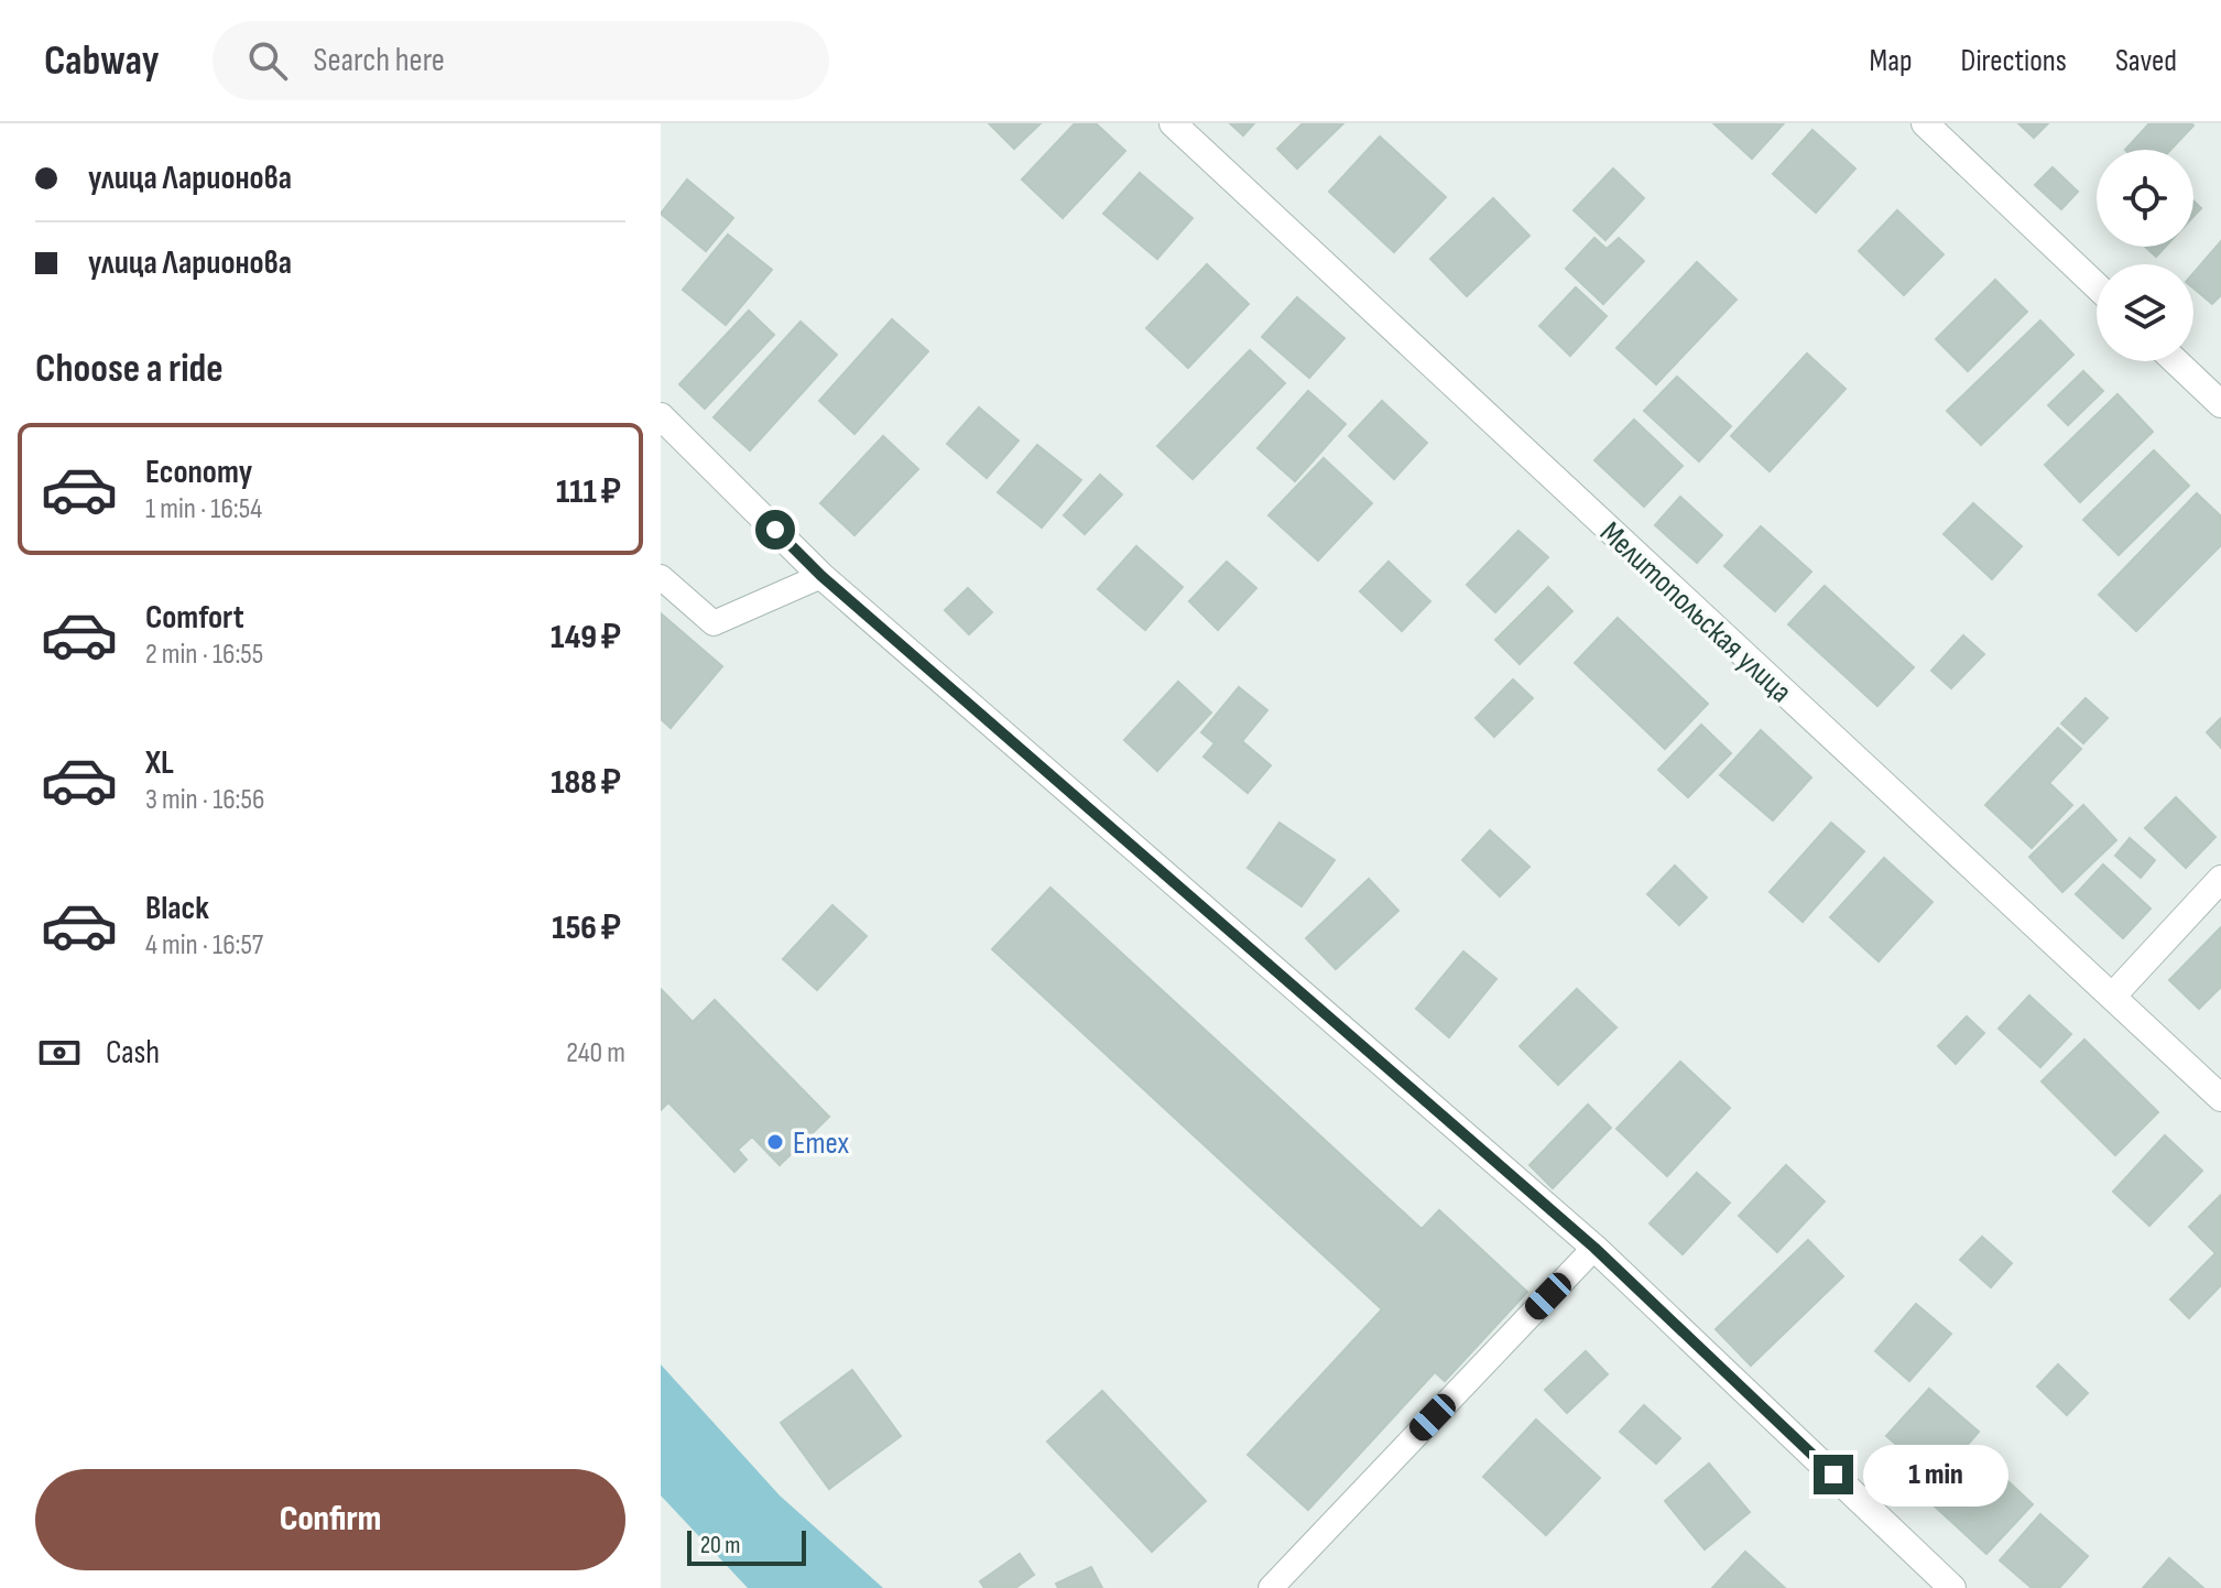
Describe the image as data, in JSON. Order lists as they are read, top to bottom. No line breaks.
{"streets":{"street":["Мелитопольская улица"]},"places":["Emex"],"scale_bar":"20 m","page":{"header":"Cabway","search":"Search here","nav":["Map","Directions","Saved"],"banner":["улица Ларионова","улица Ларионова"],"heading":"Choose a ride","list":[{"name":"Economy","note":"1 min · 16:54","value":"111 ₽"},{"name":"Comfort","note":"2 min · 16:55","value":"149 ₽"},{"name":"XL","note":"3 min · 16:56","value":"188 ₽"},{"name":"Black","note":"4 min · 16:57","value":"156 ₽"}],"pay":["Cash","240 m"],"bubble":"1 min","buttons":"Confirm","scale":"20 m"}}
